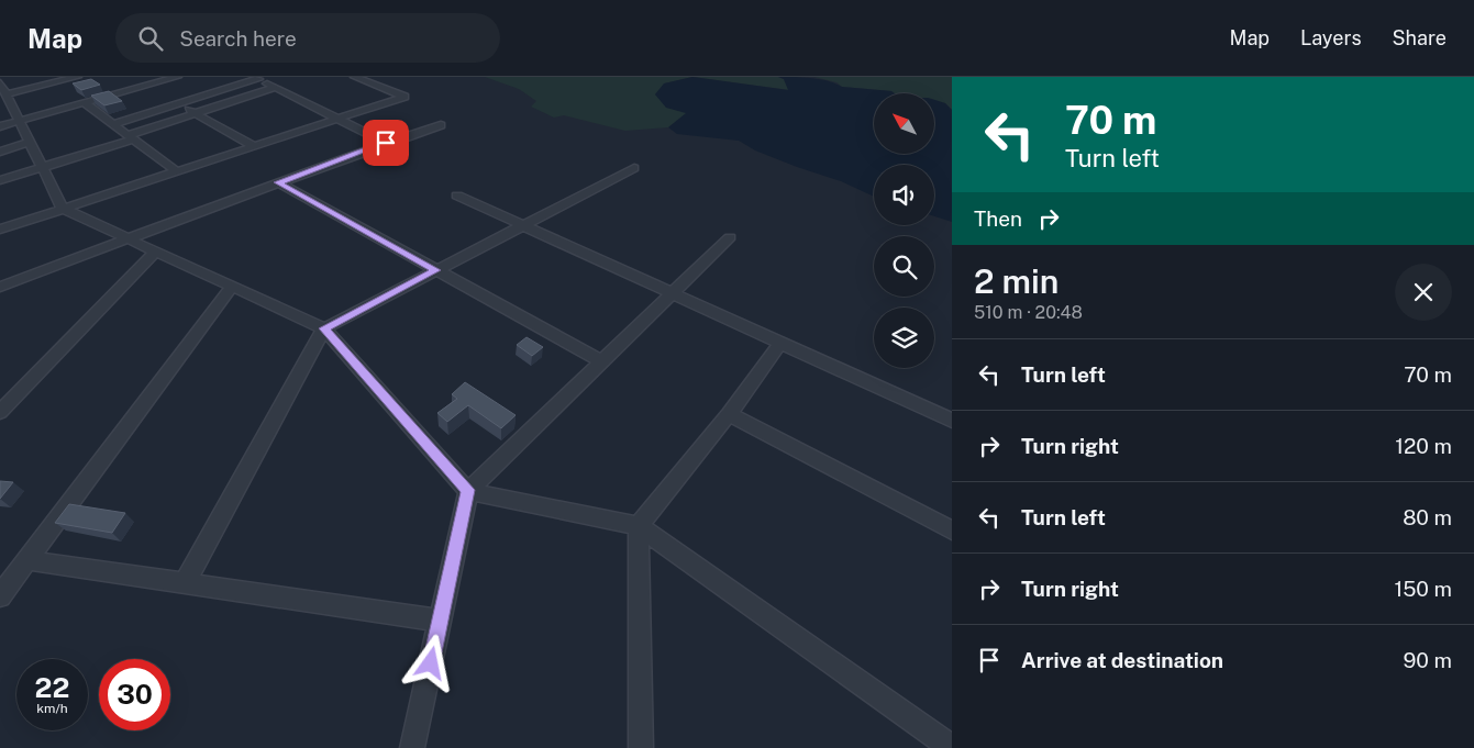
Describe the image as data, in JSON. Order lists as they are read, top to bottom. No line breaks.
{"north":"top left","page":{"header":"Map","search":"Search here","nav":["Map","Layers","Share"],"turn":["70 m","Turn left"],"then":"Then","heading":["2 min","510 m · 20:48"],"list":[{"name":"Turn left","value":"70 m"},{"name":"Turn right","value":"120 m"},{"name":"Turn left","value":"80 m"},{"name":"Turn right","value":"150 m"},{"name":"Arrive at destination","value":"90 m"}],"speed":"22 km/h","limit":"30"}}
